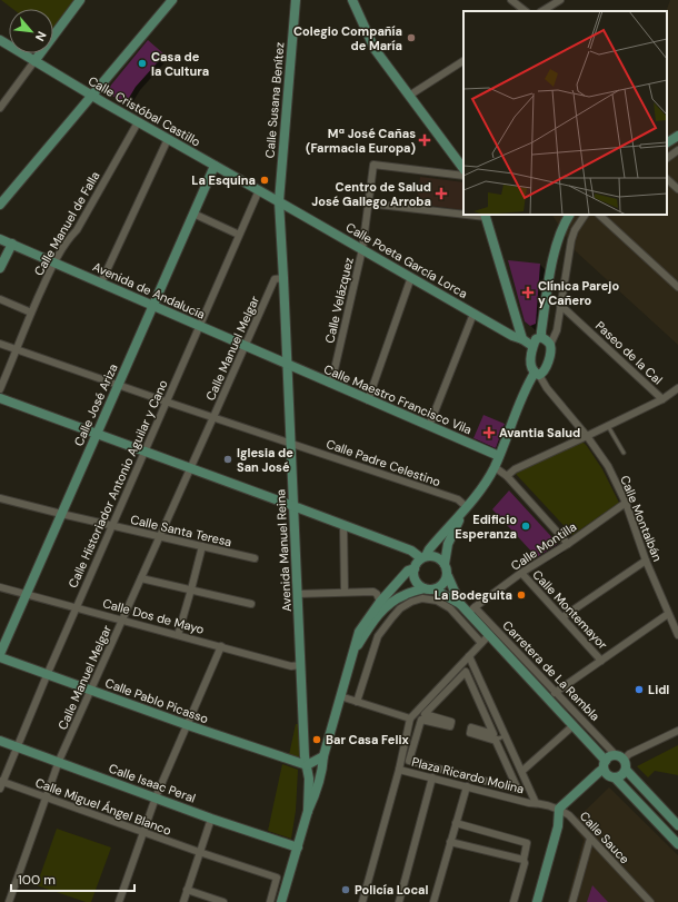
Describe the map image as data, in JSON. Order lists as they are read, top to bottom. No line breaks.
{"streets":{"street":["Calle Susana Benítez","Calle Cristóbal Castillo","Calle Manuel de Falla","Calle Poeta García Lorca","Avenida de Andalucía","Calle Velázquez","Calle Manuel Melgar","Paseo de la Cal","Calle Maestro Francisco Vila","Calle José Ariza","Calle Padre Celestino","Calle Historiador Antonio Aguilar y Cano","Calle Montalbán","Calle Santa Teresa","Calle Montilla","Avenida Manuel Reina","Calle Montemayor","Calle Dos de Mayo","Carretera de La Rambla","Calle Pablo Picasso","Plaza Ricardo Molina","Calle Isaac Peral","Calle Miguel Ángel Blanco","Calle Sauce"]},"crossings":[["Calle Susana Benítez","Calle Cristóbal Castillo"],["Calle Susana Benítez","Calle Poeta García Lorca"],["Calle Susana Benítez","Avenida Manuel Reina"],["Calle Cristóbal Castillo","Calle Manuel de Falla"],["Calle Cristóbal Castillo","Calle Poeta García Lorca"],["Calle Cristóbal Castillo","Calle José Ariza"],["Calle Cristóbal Castillo","Calle Historiador Antonio Aguilar y Cano"],["Calle Cristóbal Castillo","Avenida Manuel Reina"],["Calle Manuel de Falla","Avenida de Andalucía"],["Calle Manuel de Falla","Calle Padre Celestino"],["Calle Poeta García Lorca","Calle Velázquez"],["Calle Poeta García Lorca","Avenida Manuel Reina"],["Avenida de Andalucía","Calle Manuel Melgar"],["Avenida de Andalucía","Calle Maestro Francisco Vila"],["Avenida de Andalucía","Calle José Ariza"],["Avenida de Andalucía","Calle Historiador Antonio Aguilar y Cano"],["Avenida de Andalucía","Avenida Manuel Reina"],["Calle Velázquez","Calle Maestro Francisco Vila"],["Calle Manuel Melgar","Calle Padre Celestino"],["Calle Manuel Melgar","Calle Santa Teresa"],["Calle Manuel Melgar","Avenida Manuel Reina"],["Calle Manuel Melgar","Calle Dos de Mayo"],["Calle Manuel Melgar","Calle Pablo Picasso"],["Calle Manuel Melgar","Calle Isaac Peral"],["Calle Manuel Melgar","Calle Miguel Ángel Blanco"],["Calle Maestro Francisco Vila","Avenida Manuel Reina"],["Calle José Ariza","Calle Padre Celestino"],["Calle José Ariza","Calle Santa Teresa"],["Calle José Ariza","Calle Dos de Mayo"],["Calle Padre Celestino","Calle Historiador Antonio Aguilar y Cano"],["Calle Padre Celestino","Avenida Manuel Reina"],["Calle Historiador Antonio Aguilar y Cano","Calle Santa Teresa"],["Calle Historiador Antonio Aguilar y Cano","Calle Dos de Mayo"],["Calle Historiador Antonio Aguilar y Cano","Calle Pablo Picasso"],["Calle Historiador Antonio Aguilar y Cano","Calle Isaac Peral"],["Calle Historiador Antonio Aguilar y Cano","Calle Miguel Ángel Blanco"],["Calle Montalbán","Calle Montilla"],["Calle Montilla","Calle Montemayor"],["Calle Montilla","Carretera de La Rambla"],["Avenida Manuel Reina","Calle Dos de Mayo"],["Avenida Manuel Reina","Calle Pablo Picasso"],["Carretera de La Rambla","Plaza Ricardo Molina"],["Plaza Ricardo Molina","Calle Sauce"]],"places":{"other":["Colegio Compañía de María","Casa de la Cultura","La Esquina","Iglesia de San José","Edificio Esperanza","La Bodeguita","Lidl","Bar Casa Felix","Policía Local"],"health":["Mª José Cañas (Farmacia Europa)","Centro de Salud José Gallego Arroba","Clínica Parejo y Cañero","Avantia Salud"]},"scale_bar":"100 m","north":"bottom right"}
